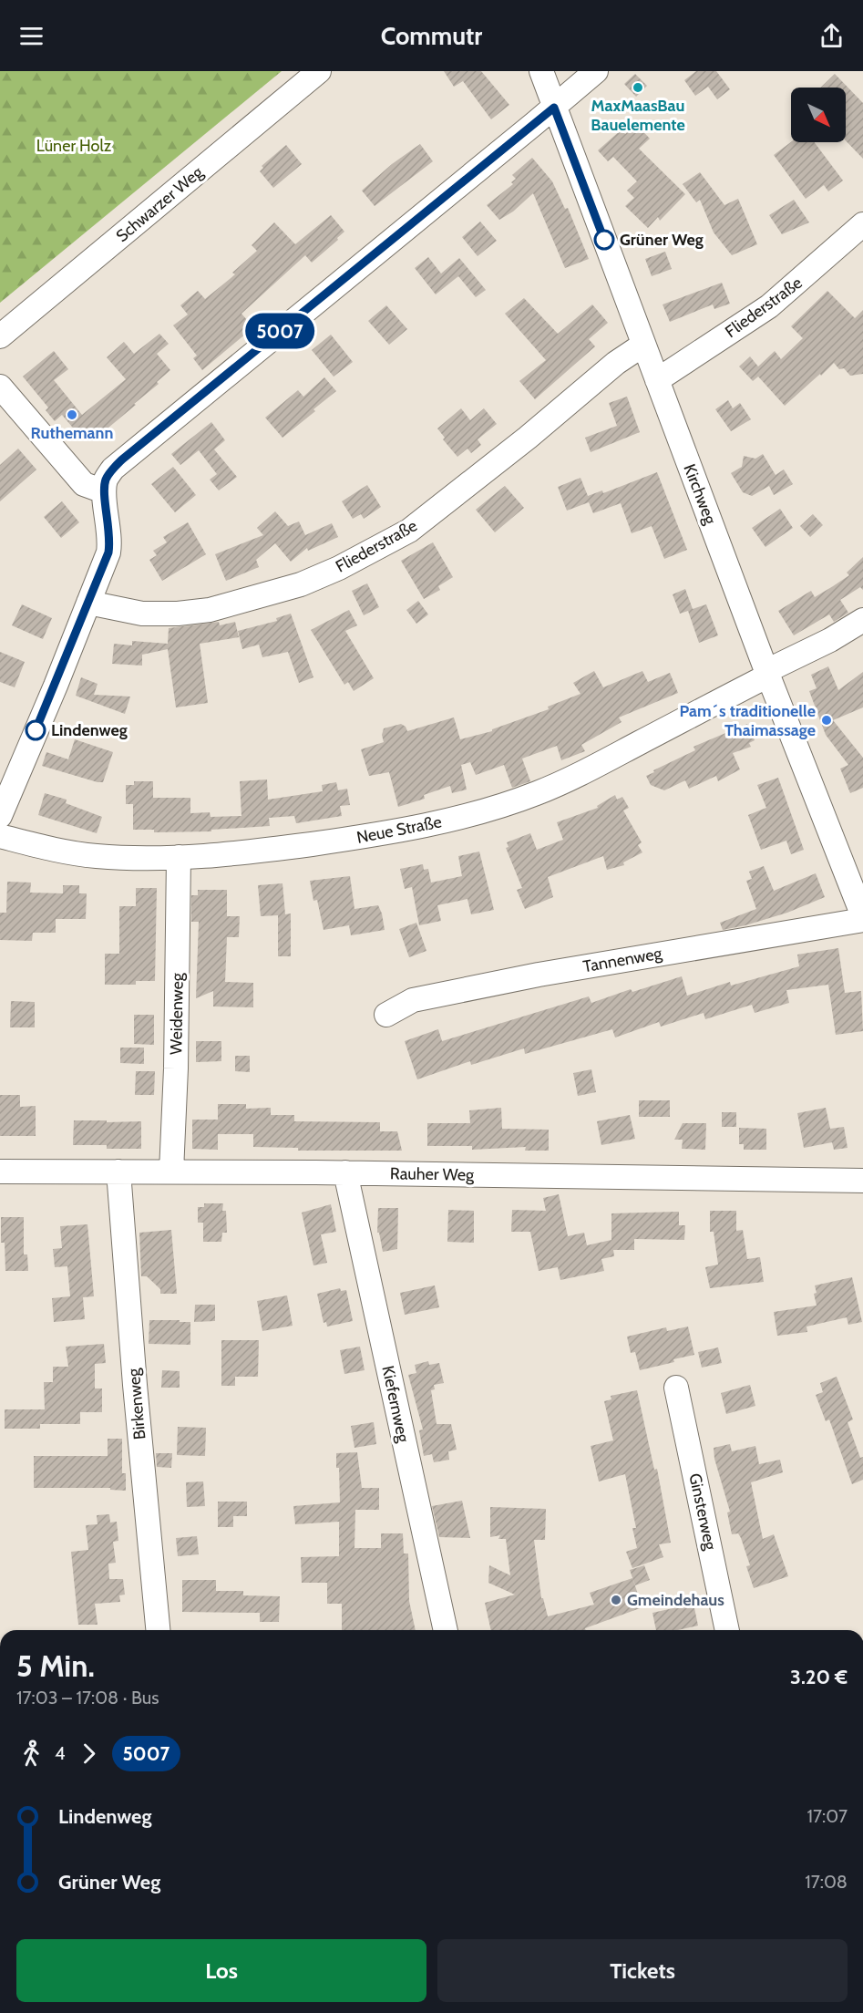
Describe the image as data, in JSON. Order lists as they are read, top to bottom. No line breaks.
{"streets":{"street":["Schwarzer Weg","Fliederstraße","Kirchweg","Neue Straße","Tannenweg","Weidenweg","Rauher Weg","Birkenweg","Kiefernweg","Ginsterweg"]},"crossings":[["Fliederstraße","Kirchweg"],["Kirchweg","Neue Straße"],["Kirchweg","Tannenweg"],["Neue Straße","Weidenweg"],["Weidenweg","Rauher Weg"],["Rauher Weg","Birkenweg"],["Rauher Weg","Kiefernweg"]],"parks":["Lüner Holz"],"places":["MaxMaasBau Bauelemente","Grüner Weg","Ruthemann","Pam´s traditionelle Thaimassage","Lindenweg","Gmeindehaus"],"lines":["bus line 5007"],"north":"bottom right","page":{"header":"Commutr","on_map":"5007","heading":["5 Min.","17:03 – 17:08 · Bus","3.20 €"],"legs":["4","5007"],"list":[{"name":"Lindenweg","value":"17:07"},{"name":"Grüner Weg","value":"17:08"}],"buttons":["Los","Tickets"]}}
